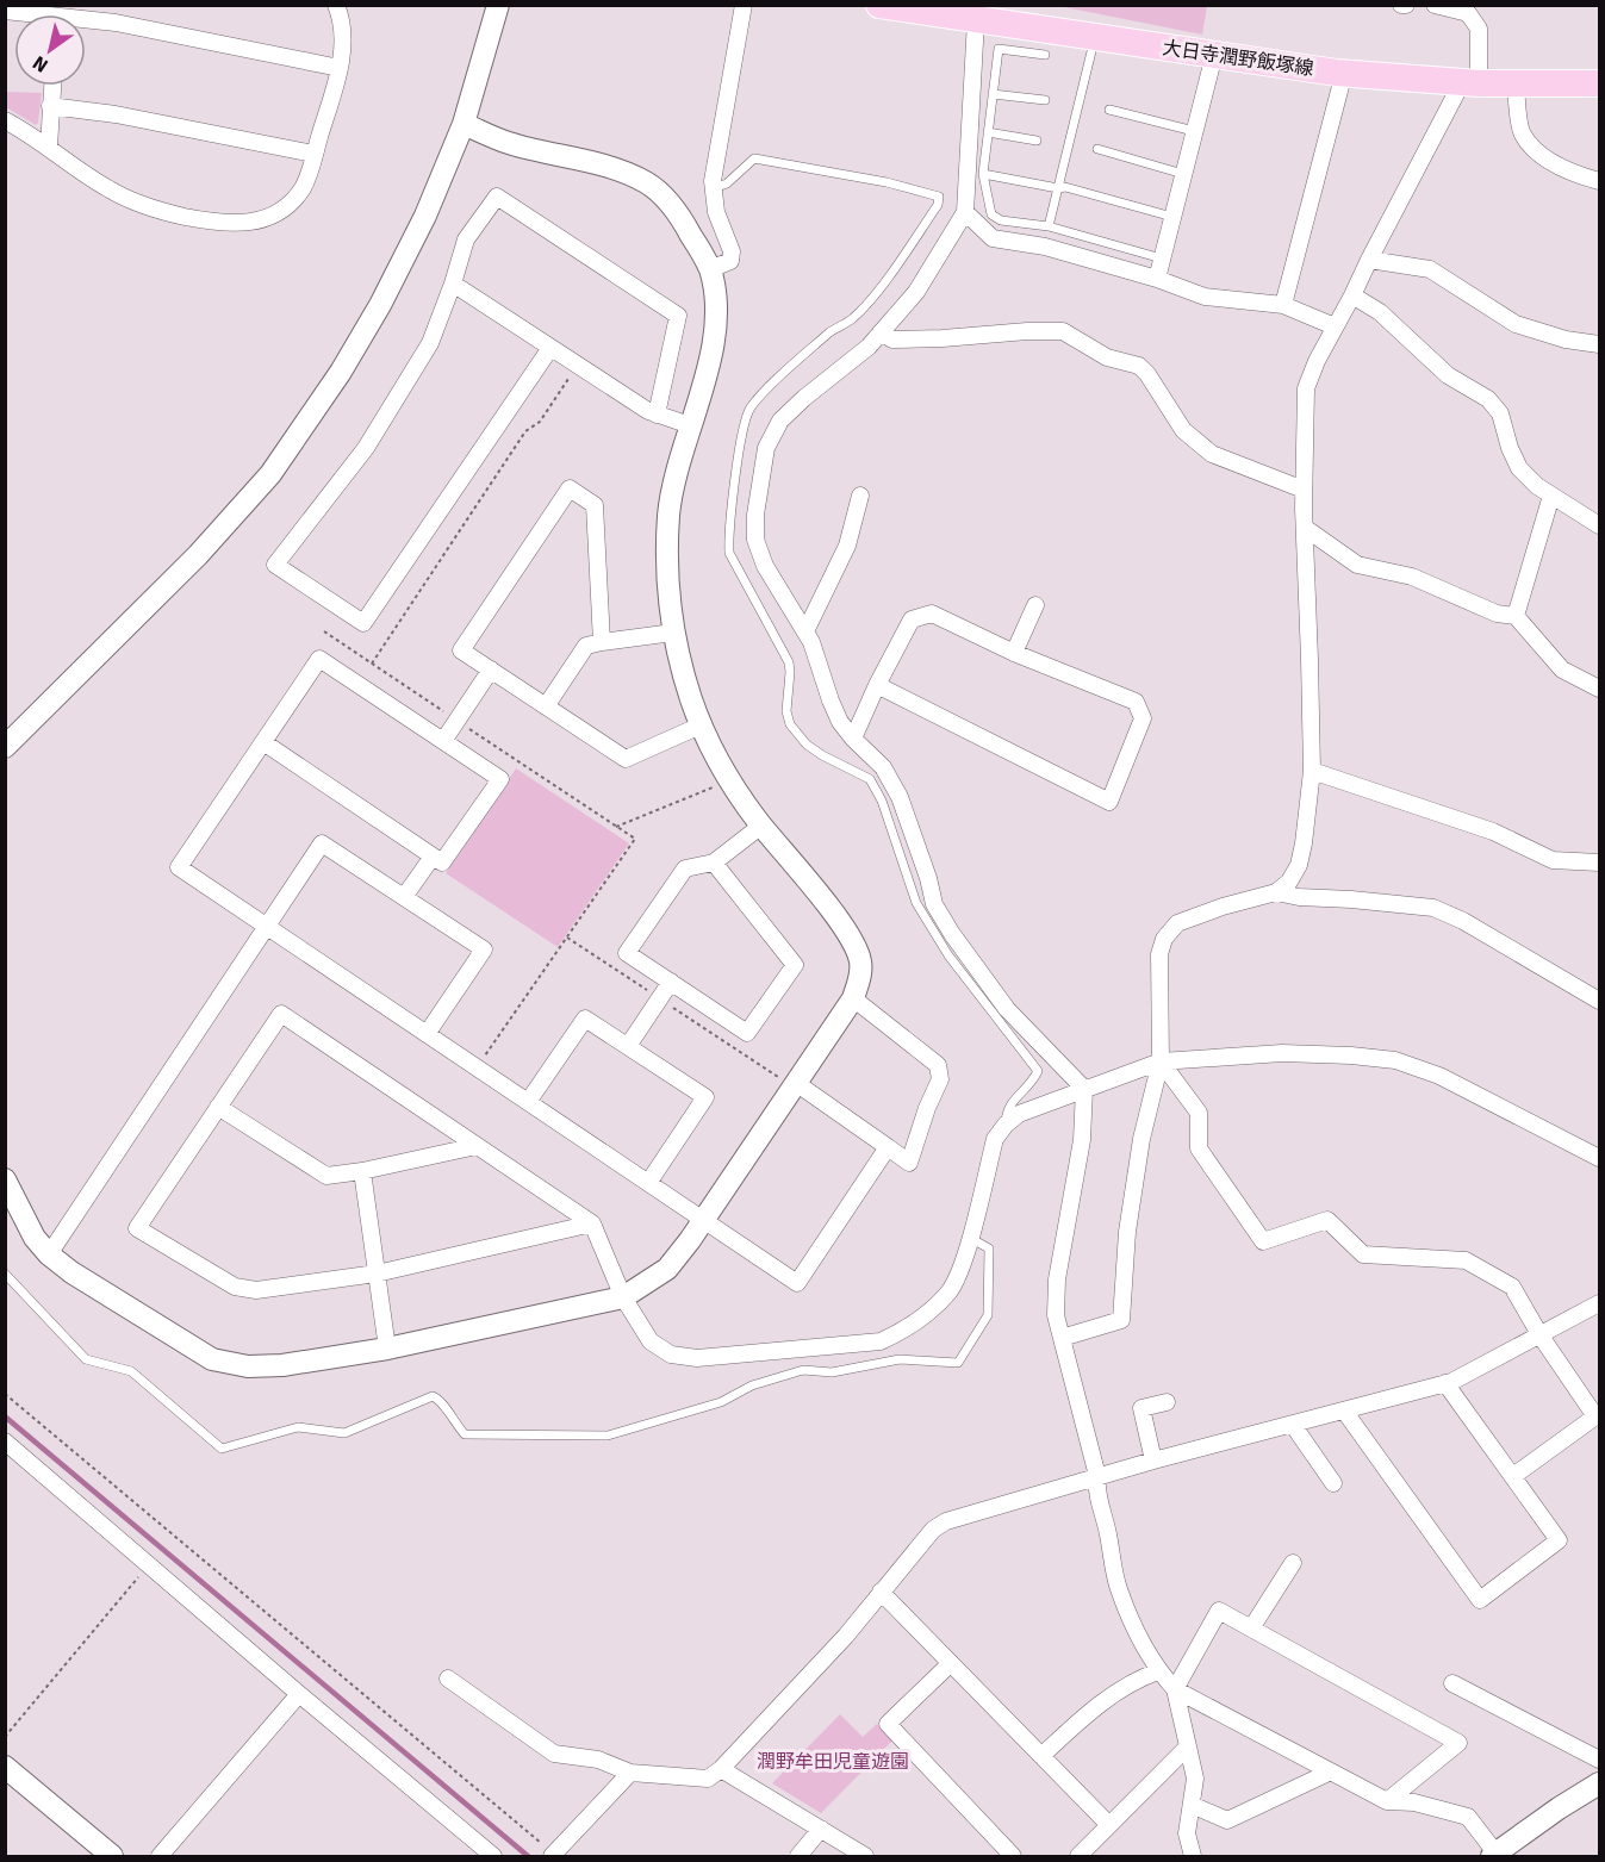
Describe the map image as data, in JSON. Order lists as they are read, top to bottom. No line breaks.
{"streets":{"main road":["大日寺潤野飯塚線"]},"parks":["潤野牟田児童遊園"],"north":"bottom left"}
